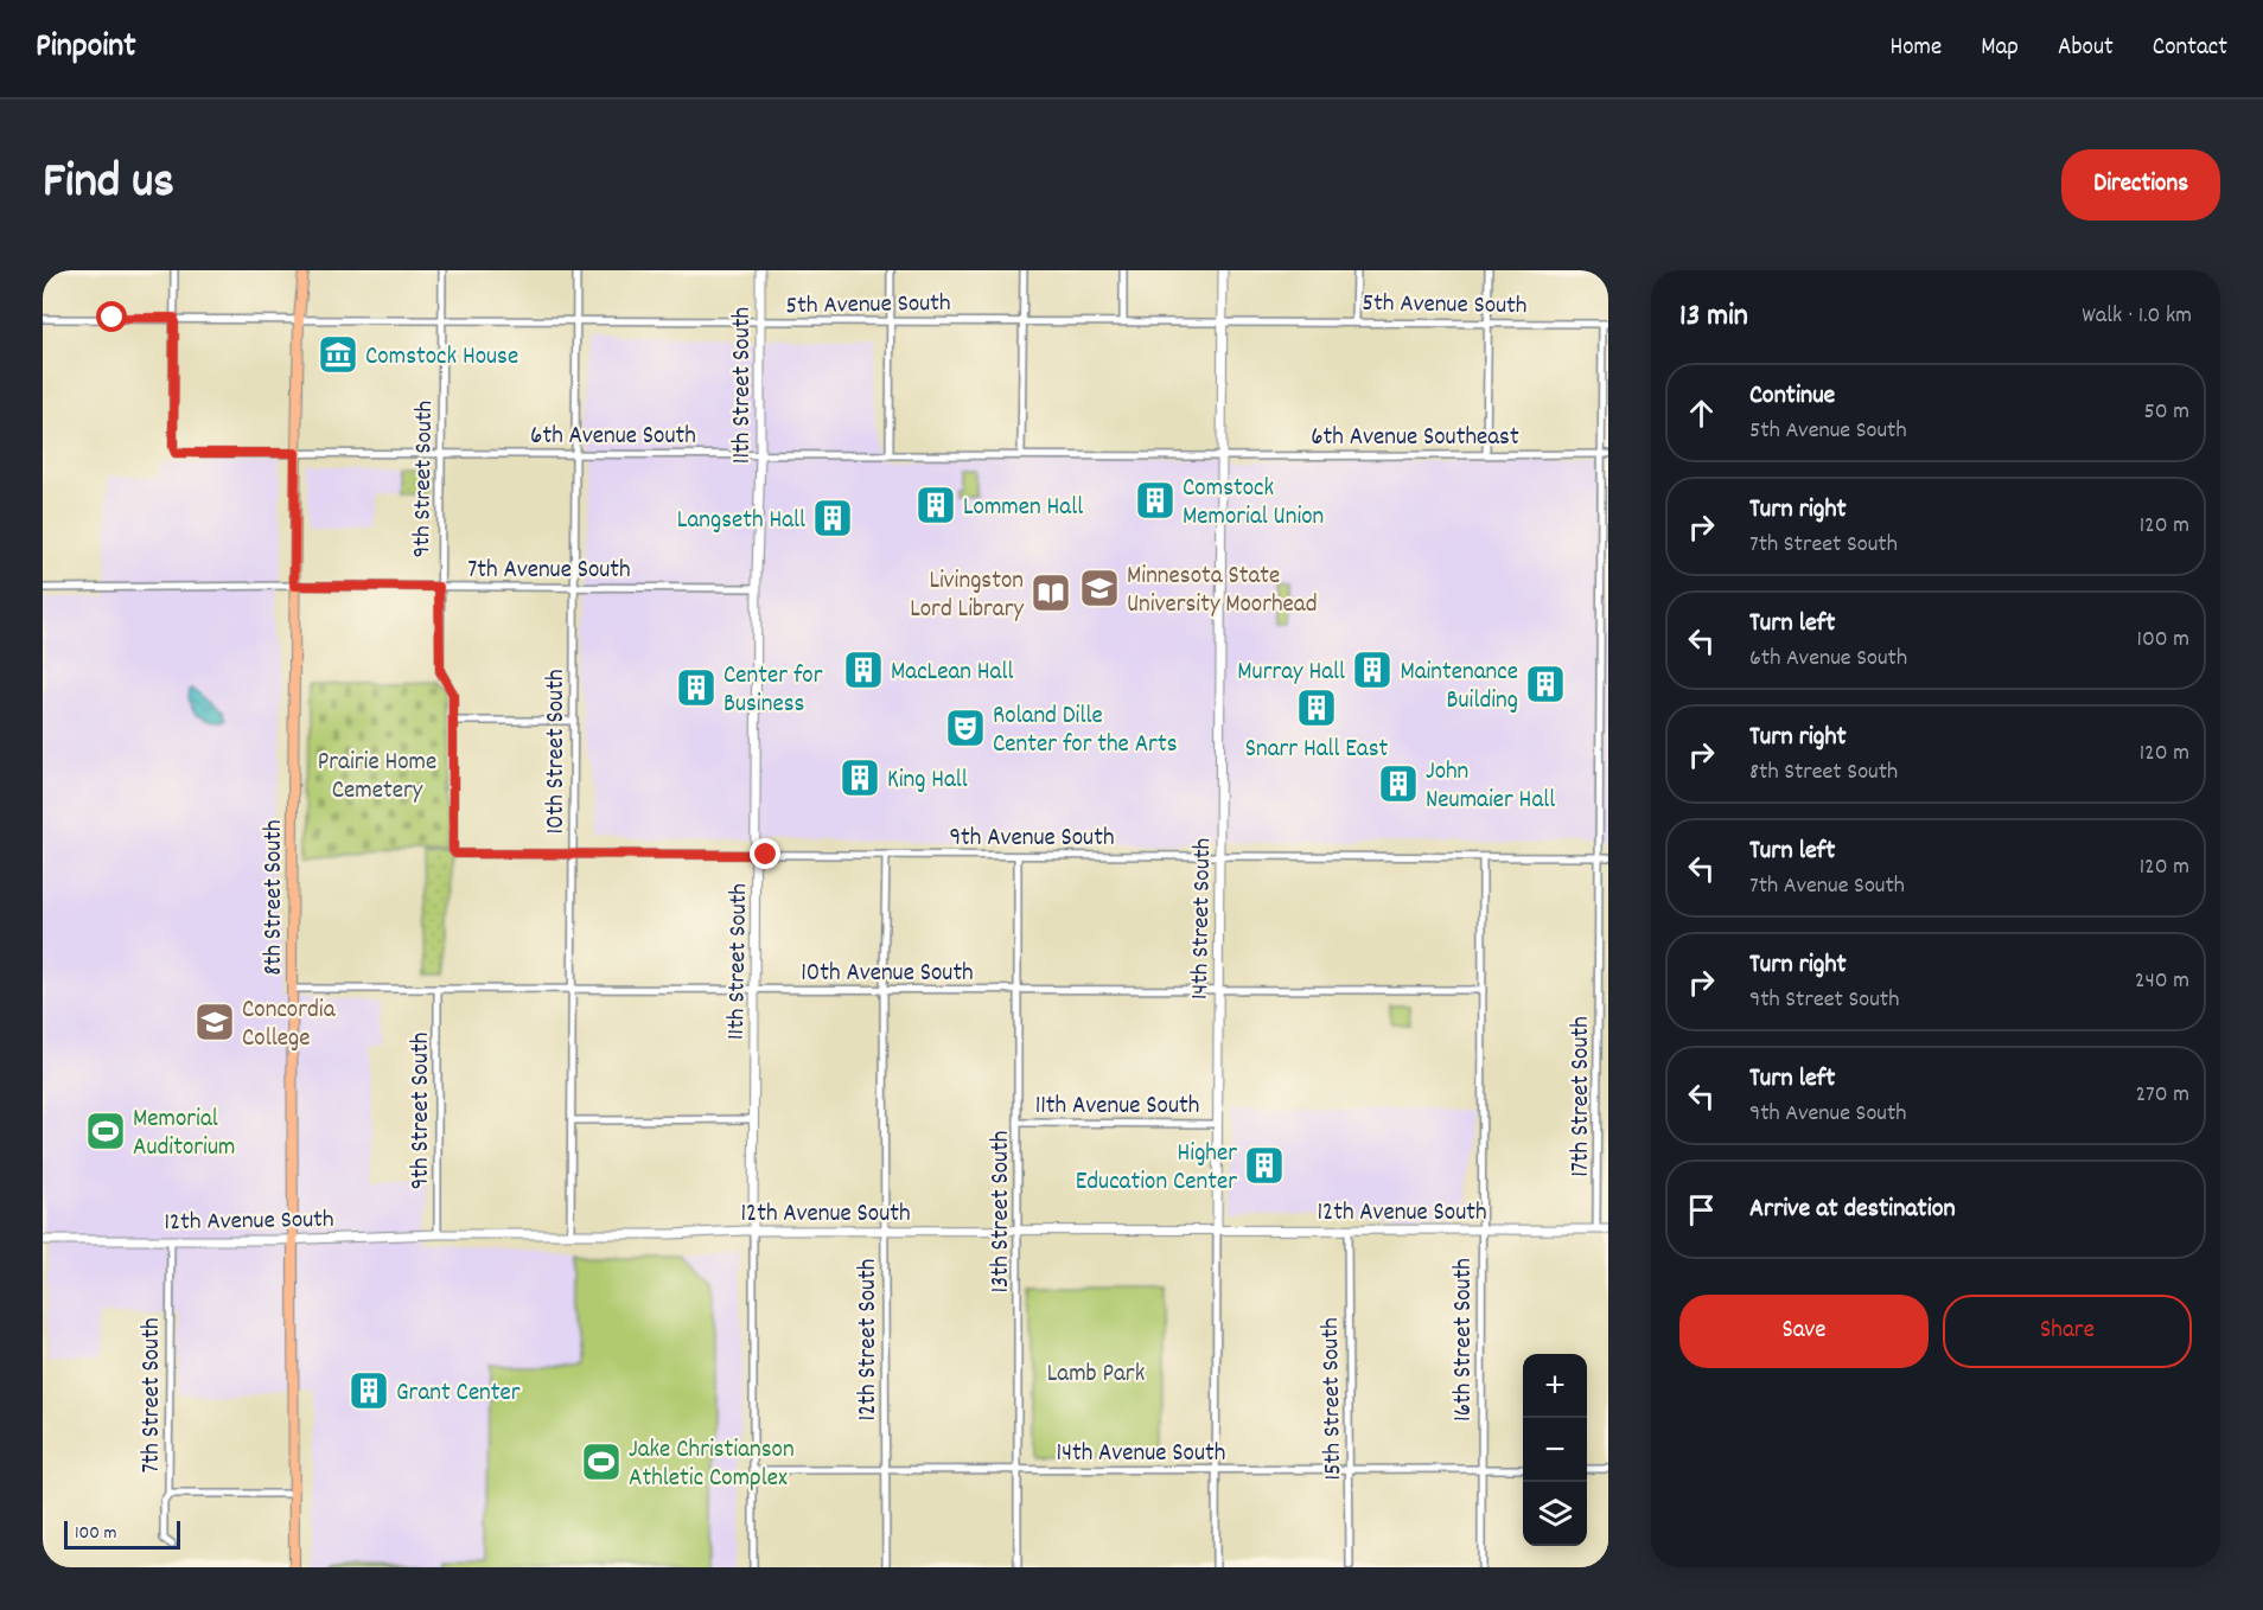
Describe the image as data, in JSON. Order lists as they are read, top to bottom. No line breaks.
{"streets":{"main road":["8th Street South"],"street":["5th Avenue South","11th Street South","6th Avenue South","6th Avenue Southeast","9th Street South","7th Avenue South","10th Street South","9th Avenue South","14th Street South","10th Avenue South","17th Street South","11th Avenue South","12th Avenue South","13th Street South","12th Street South","16th Street South","7th Street South","15th Street South","14th Avenue South"]},"crossings":[["5th Avenue South","11th Street South"],["5th Avenue South","6th Avenue South"],["5th Avenue South","9th Street South"],["5th Avenue South","10th Street South"],["5th Avenue South","8th Street South"],["5th Avenue South","14th Street South"],["5th Avenue South","17th Street South"],["11th Street South","6th Avenue South"],["11th Street South","7th Avenue South"],["11th Street South","9th Avenue South"],["11th Street South","10th Avenue South"],["11th Street South","12th Avenue South"],["11th Street South","14th Avenue South"],["6th Avenue South","6th Avenue Southeast"],["6th Avenue South","9th Street South"],["6th Avenue South","10th Street South"],["6th Avenue South","8th Street South"],["6th Avenue South","14th Street South"],["6th Avenue Southeast","14th Street South"],["6th Avenue Southeast","17th Street South"],["9th Street South","7th Avenue South"],["9th Street South","9th Avenue South"],["9th Street South","10th Avenue South"],["9th Street South","12th Avenue South"],["7th Avenue South","10th Street South"],["7th Avenue South","8th Street South"],["10th Street South","9th Avenue South"],["10th Street South","10th Avenue South"],["10th Street South","12th Avenue South"],["9th Avenue South","14th Street South"],["9th Avenue South","17th Street South"],["9th Avenue South","13th Street South"],["9th Avenue South","12th Street South"],["9th Avenue South","16th Street South"],["8th Street South","10th Avenue South"],["8th Street South","12th Avenue South"],["14th Street South","10th Avenue South"],["14th Street South","11th Avenue South"],["14th Street South","12th Avenue South"],["14th Street South","14th Avenue South"],["10th Avenue South","13th Street South"],["10th Avenue South","12th Street South"],["10th Avenue South","16th Street South"],["17th Street South","12th Avenue South"],["11th Avenue South","13th Street South"],["12th Avenue South","13th Street South"],["12th Avenue South","12th Street South"],["12th Avenue South","16th Street South"],["12th Avenue South","7th Street South"],["12th Avenue South","15th Street South"],["13th Street South","14th Avenue South"],["12th Street South","14th Avenue South"],["16th Street South","14th Avenue South"],["15th Street South","14th Avenue South"]],"parks":["Prairie Home Cemetery","Lamb Park"],"places":{"museum":["Comstock House"],"building":["Comstock Memorial Union","Lommen Hall","Langseth Hall","MacLean Hall","Murray Hall","Maintenance Building","Center for Business","Snarr Hall East","King Hall","John Neumaier Hall","Higher Education Center","Grant Center"],"school or university":["Minnesota State University Moorhead","Concordia College"],"library":["Livingston Lord Library"],"theatre":["Roland Dille Center for the Arts"],"sports":["Memorial Auditorium","Jake Christianson Athletic Complex"]},"scale_bar":"100 m","page":{"header":"Pinpoint","nav":["Home","Map","About","Contact"],"title":"Find us","buttons":["Directions",["Save","Share"]],"heading":["13 min","Walk · 1.0 km"],"list":[["Continue","5th Avenue South","50 m"],["Turn right","7th Street South","120 m"],["Turn left","6th Avenue South","100 m"],["Turn right","8th Street South","120 m"],["Turn left","7th Avenue South","120 m"],["Turn right","9th Street South","240 m"],["Turn left","9th Avenue South","270 m"],"Arrive at destination"],"map_buttons":["+","−"],"scale":"100 m"}}
